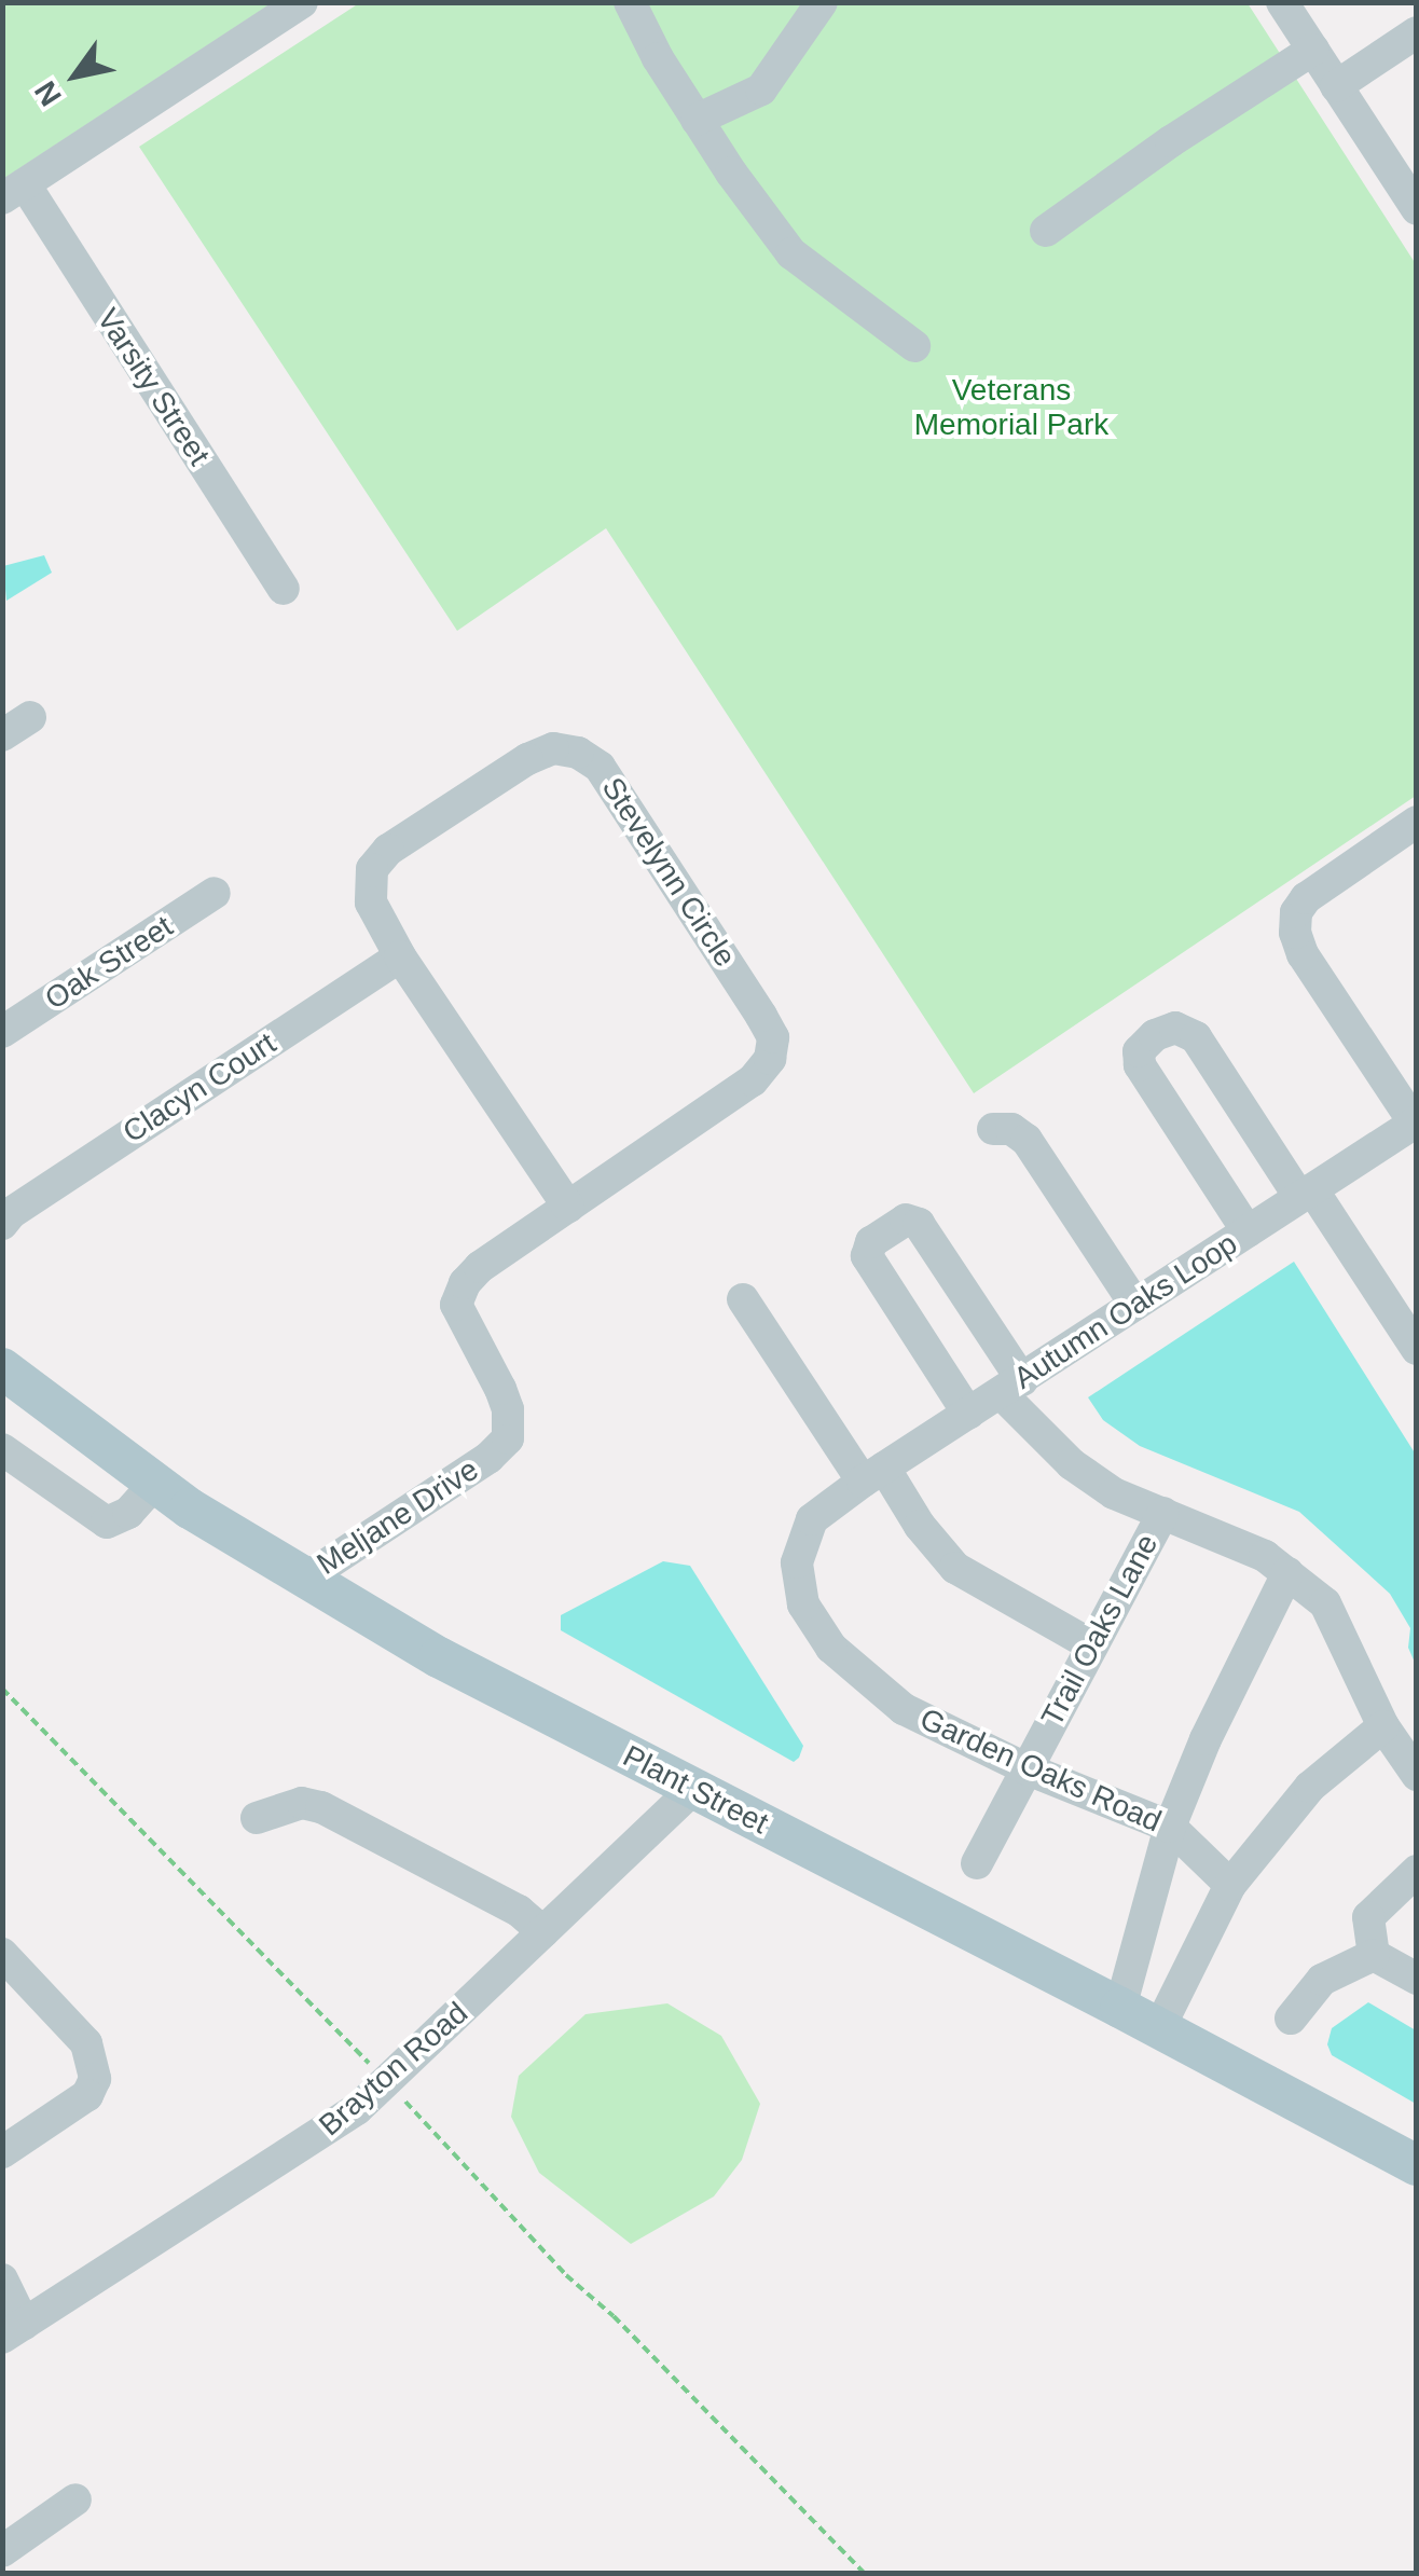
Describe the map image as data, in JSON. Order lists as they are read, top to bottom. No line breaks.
{"streets":{"main road":["Plant Street"],"street":["Varsity Street","Stevelynn Circle","Oak Street","Clacyn Court","Autumn Oaks Loop","Meljane Drive","Trail Oaks Lane","Garden Oaks Road","Brayton Road"]},"crossings":[["Stevelynn Circle","Clacyn Court"],["Stevelynn Circle","Meljane Drive"],["Autumn Oaks Loop","Trail Oaks Lane"],["Autumn Oaks Loop","Garden Oaks Road"],["Meljane Drive","Plant Street"],["Trail Oaks Lane","Garden Oaks Road"],["Plant Street","Brayton Road"]],"parks":["Veterans Memorial Park"],"north":"bottom left"}
